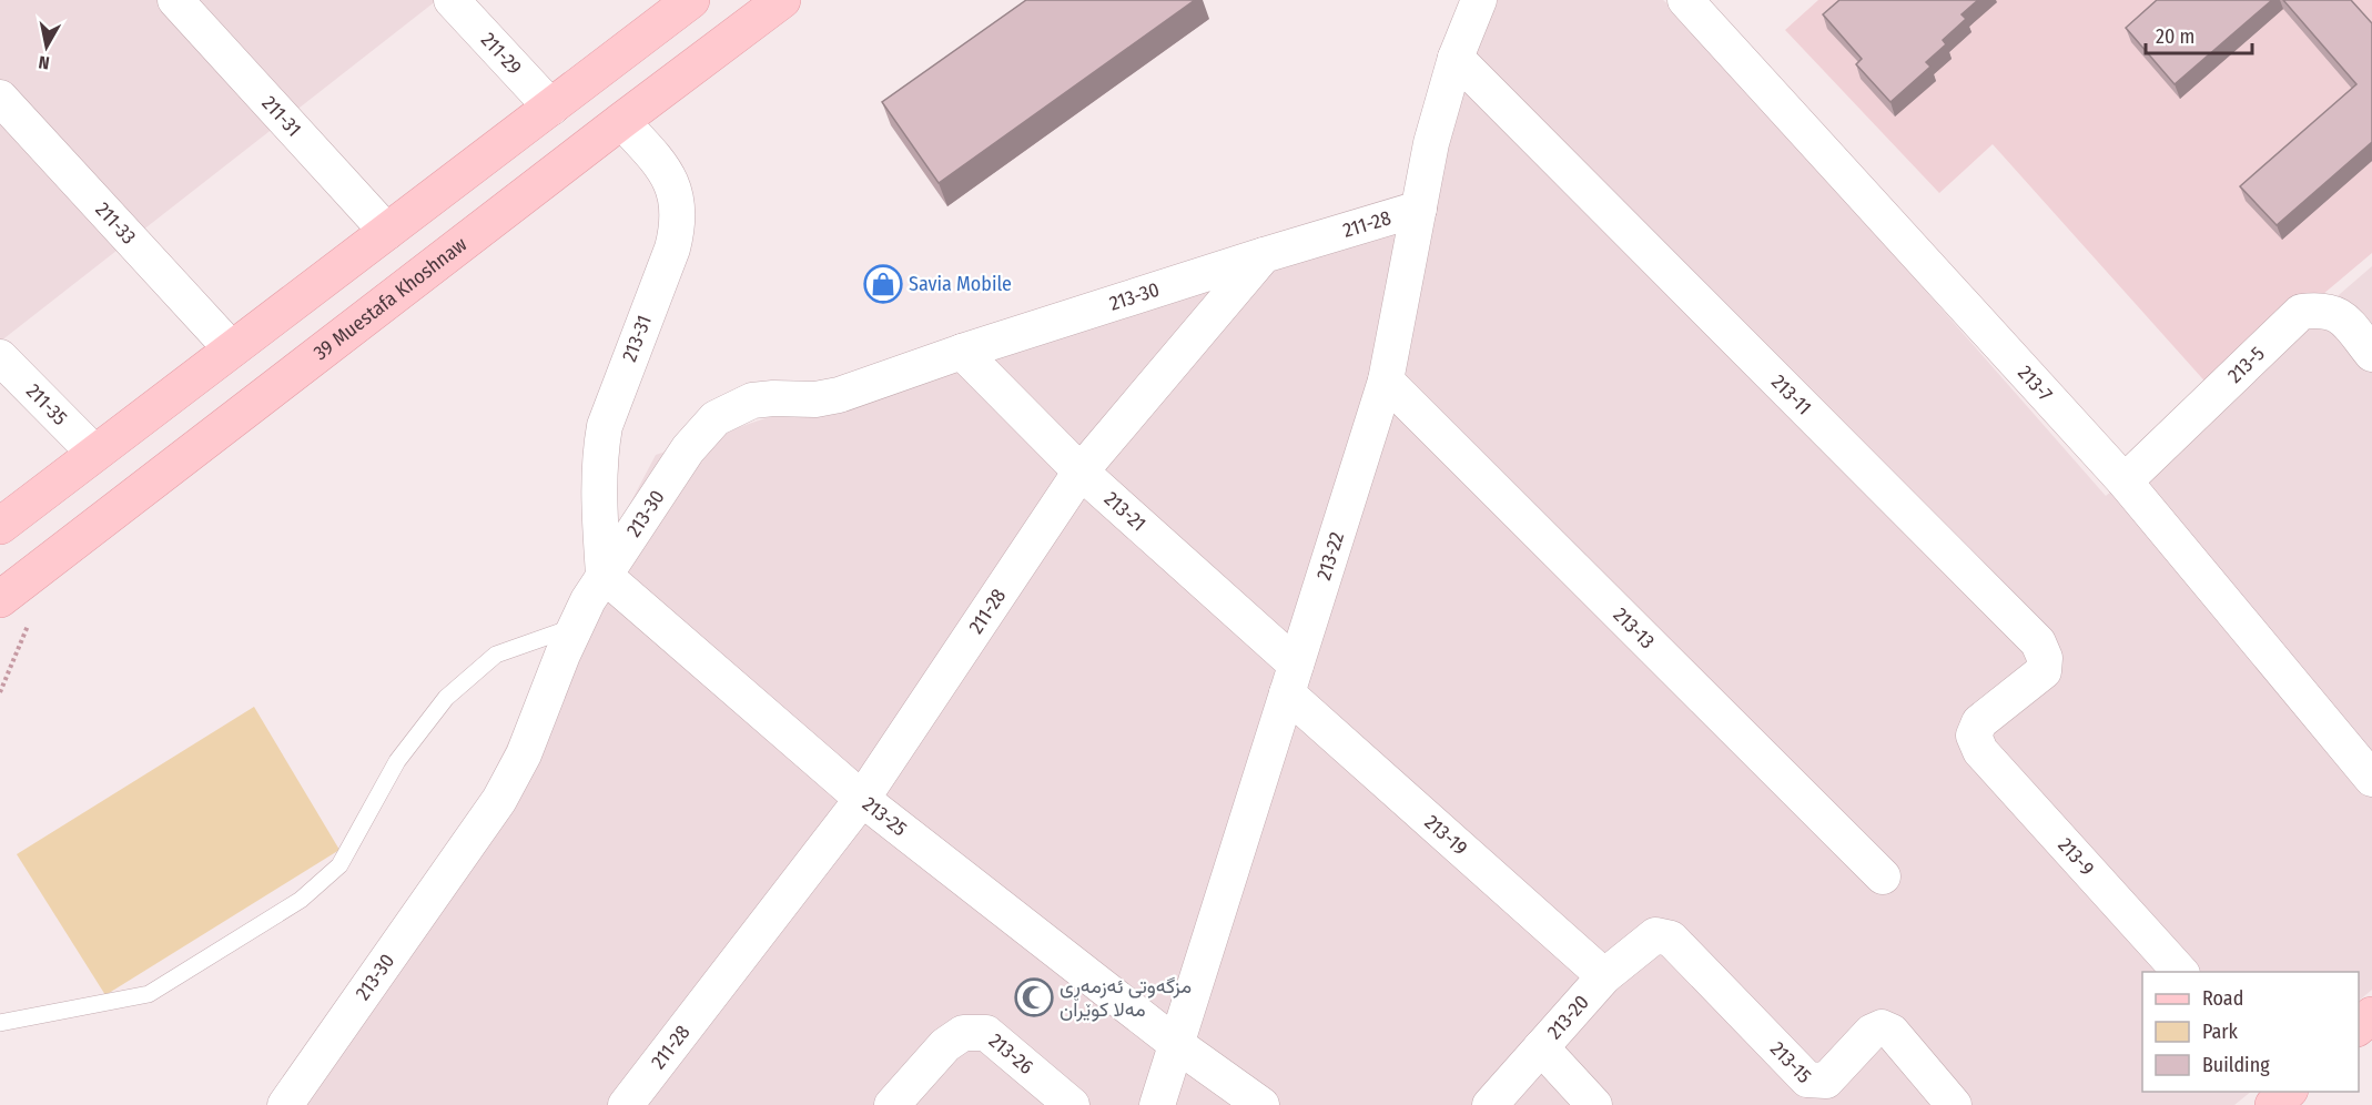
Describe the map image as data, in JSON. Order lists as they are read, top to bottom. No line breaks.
{"streets":{"main road":["39 Muestafa Khoshnaw"],"street":["211-29","211-31","211-33","211-28","213-30","213-31","213-5","213-7","213-11","211-35","213-21","213-22","213-13","213-25","213-19","213-9","213-20","213-26","213-15"]},"crossings":[["211-28","213-30"],["211-28","213-21"],["211-28","213-22"],["211-28","213-25"],["213-30","213-31"],["213-30","213-21"],["213-30","213-25"],["39 Muestafa Khoshnaw","213-31"],["213-31","213-25"],["213-5","213-7"],["213-11","213-22"],["213-11","213-9"],["213-21","213-22"],["213-21","213-19"],["213-22","213-13"],["213-22","213-25"],["213-22","213-19"],["213-19","213-20"],["213-20","213-15"]],"places":{"shop":["Savia Mobile"],"mosque":["مزگەوتی ئەزمەڕی مەلا کوێران"]},"legend":["Road","Park","Building"],"scale_bar":"20 m","north":"bottom"}
